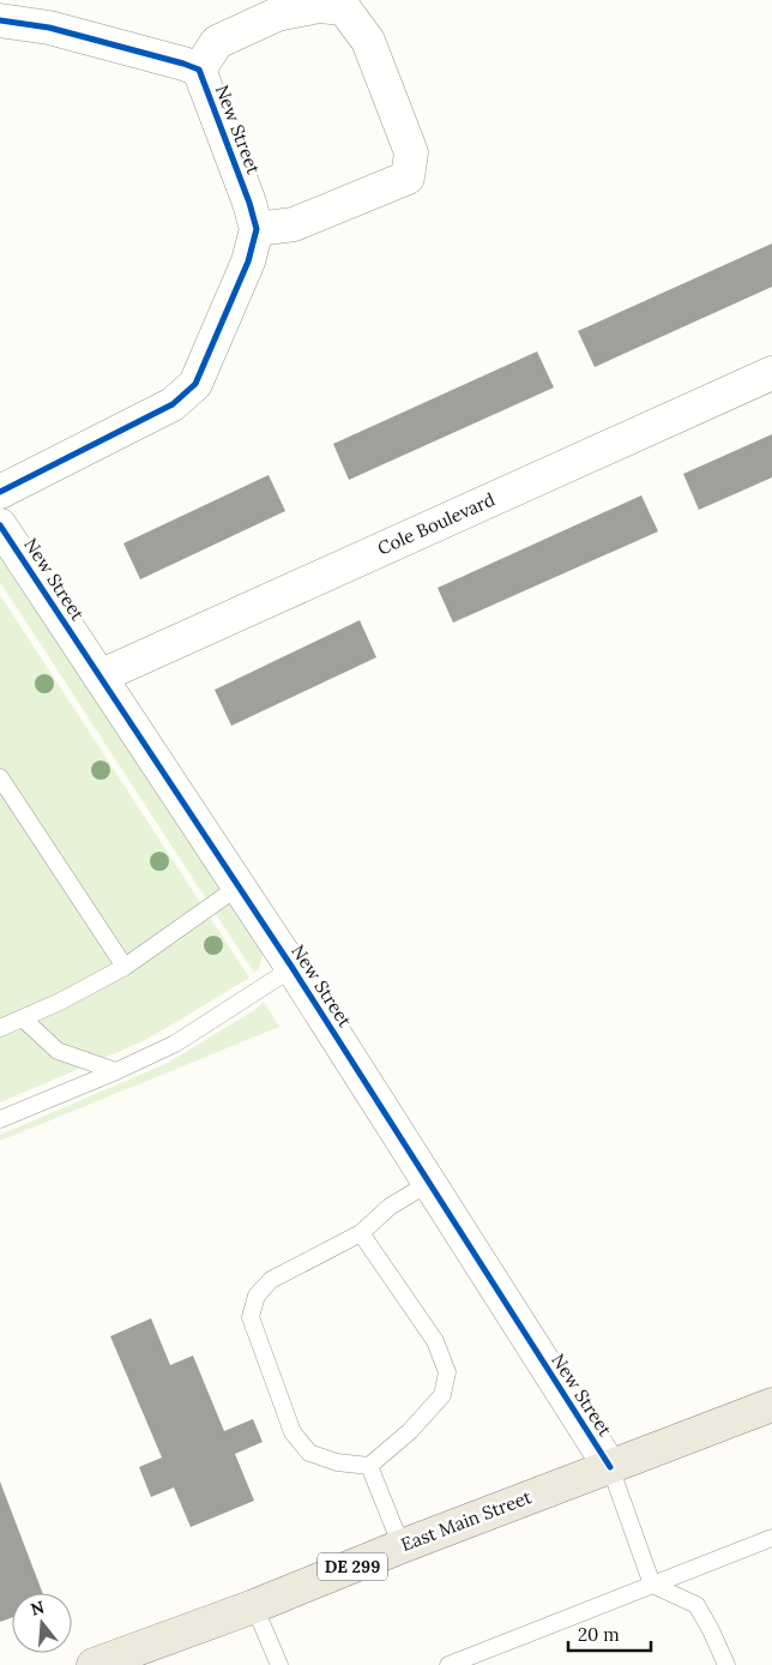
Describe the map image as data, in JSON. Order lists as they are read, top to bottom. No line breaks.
{"streets":{"main road":["East Main Street","DE 299"],"street":["New Street","Cole Boulevard"]},"crossings":[["New Street","Cole Boulevard"],["New Street","East Main Street"]],"scale_bar":"20 m","north":"top"}
